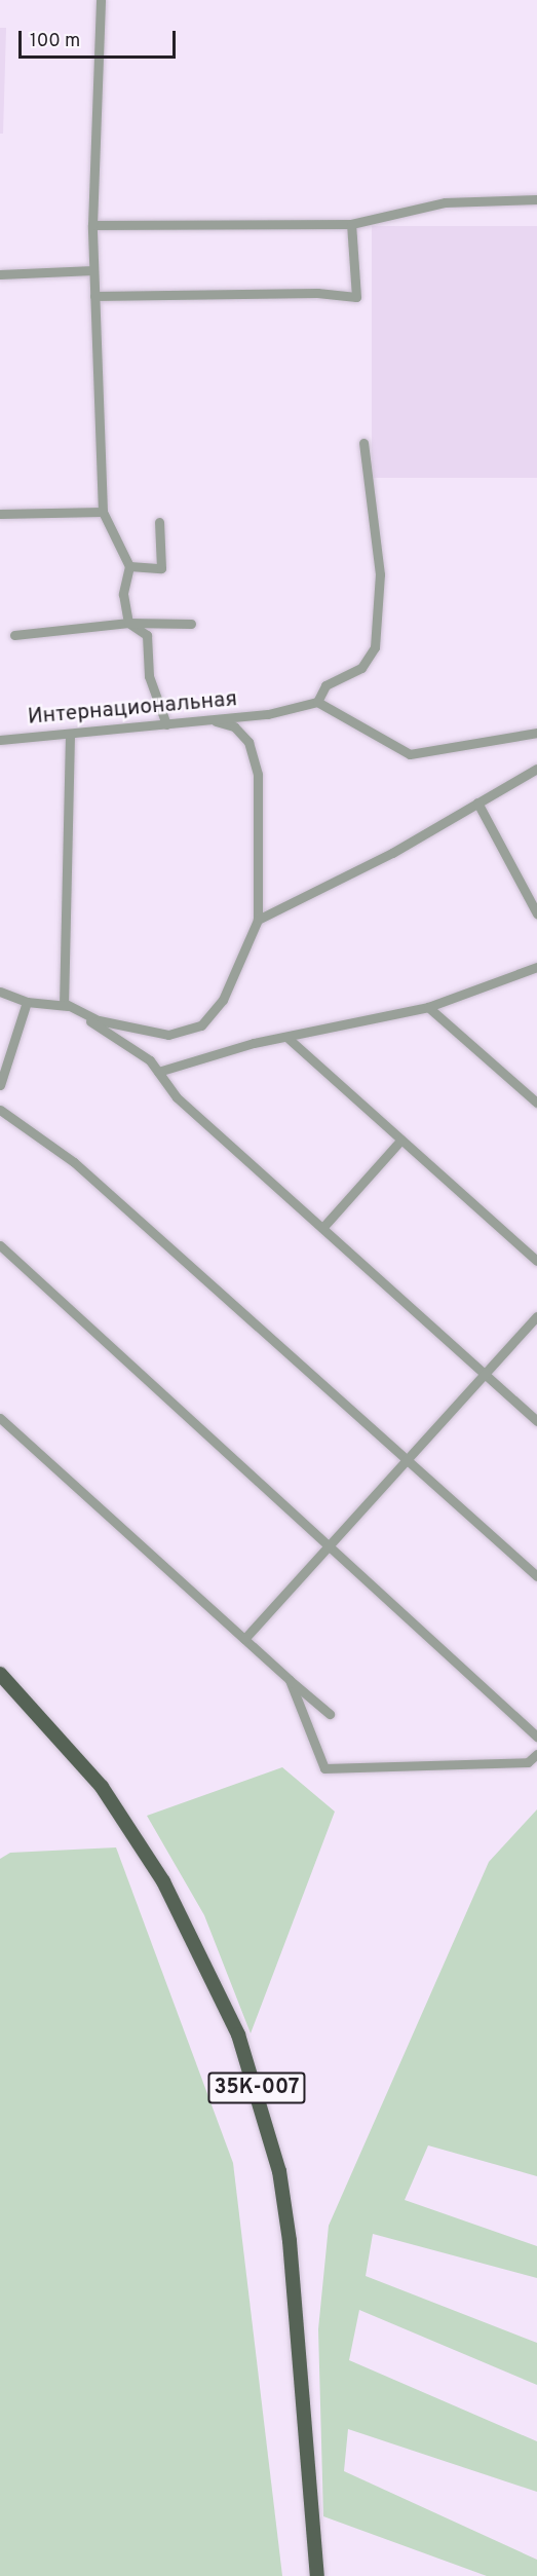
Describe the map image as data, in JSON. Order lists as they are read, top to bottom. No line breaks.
{"streets":{"main road":["35К-007"],"street":["Интернациональная"]},"scale_bar":"100 m"}
